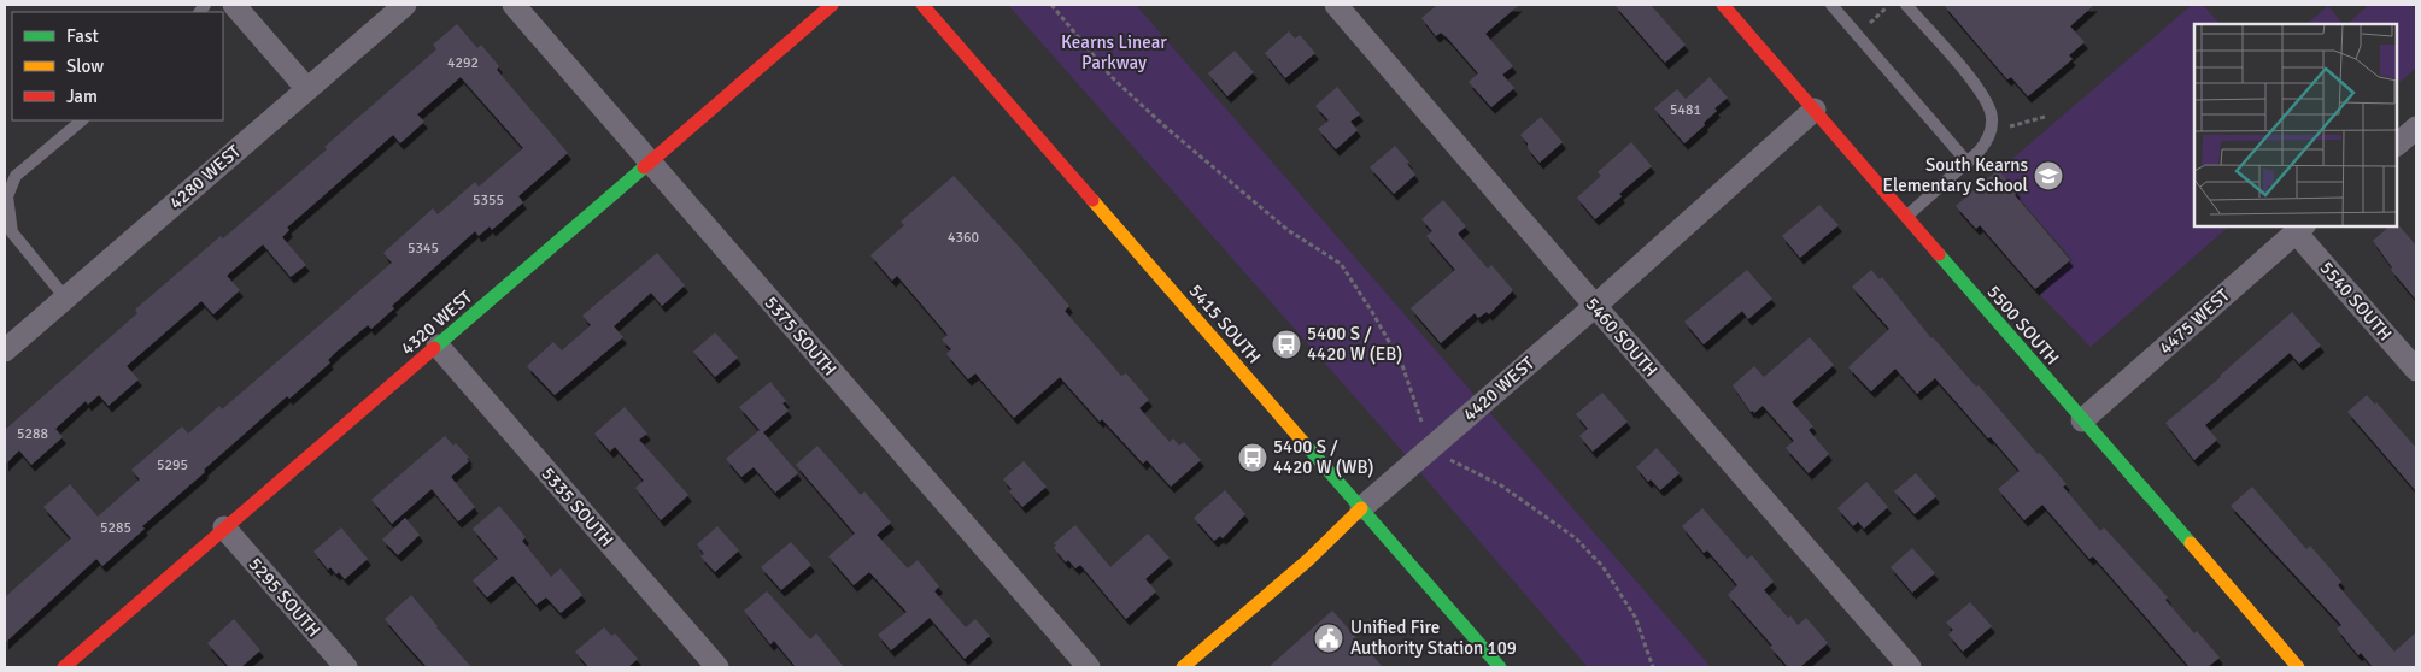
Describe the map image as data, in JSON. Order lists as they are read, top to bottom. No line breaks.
{"streets":{"street":["4280 WEST","5540 SOUTH","4475 WEST","4320 WEST","5415 SOUTH","5500 SOUTH","5375 SOUTH","5460 SOUTH","4420 WEST","5335 SOUTH","5295 SOUTH"]},"crossings":[["5540 SOUTH","4475 WEST"],["4475 WEST","5500 SOUTH"],["4320 WEST","5375 SOUTH"],["4320 WEST","5335 SOUTH"],["4320 WEST","5295 SOUTH"],["5415 SOUTH","4420 WEST"],["5500 SOUTH","4420 WEST"],["5460 SOUTH","4420 WEST"]],"parks":["Kearns Linear Parkway"],"places":{"school or university":["South Kearns Elementary School"],"bus stop":["5400 S / 4420 W (EB)","5400 S / 4420 W (WB)"],"public building":["Unified Fire Authority Station 109"]},"house_numbers":["4292","5481","5355","4360","5345","5288","5295","5285"],"legend":["Fast","Slow","Jam"]}
